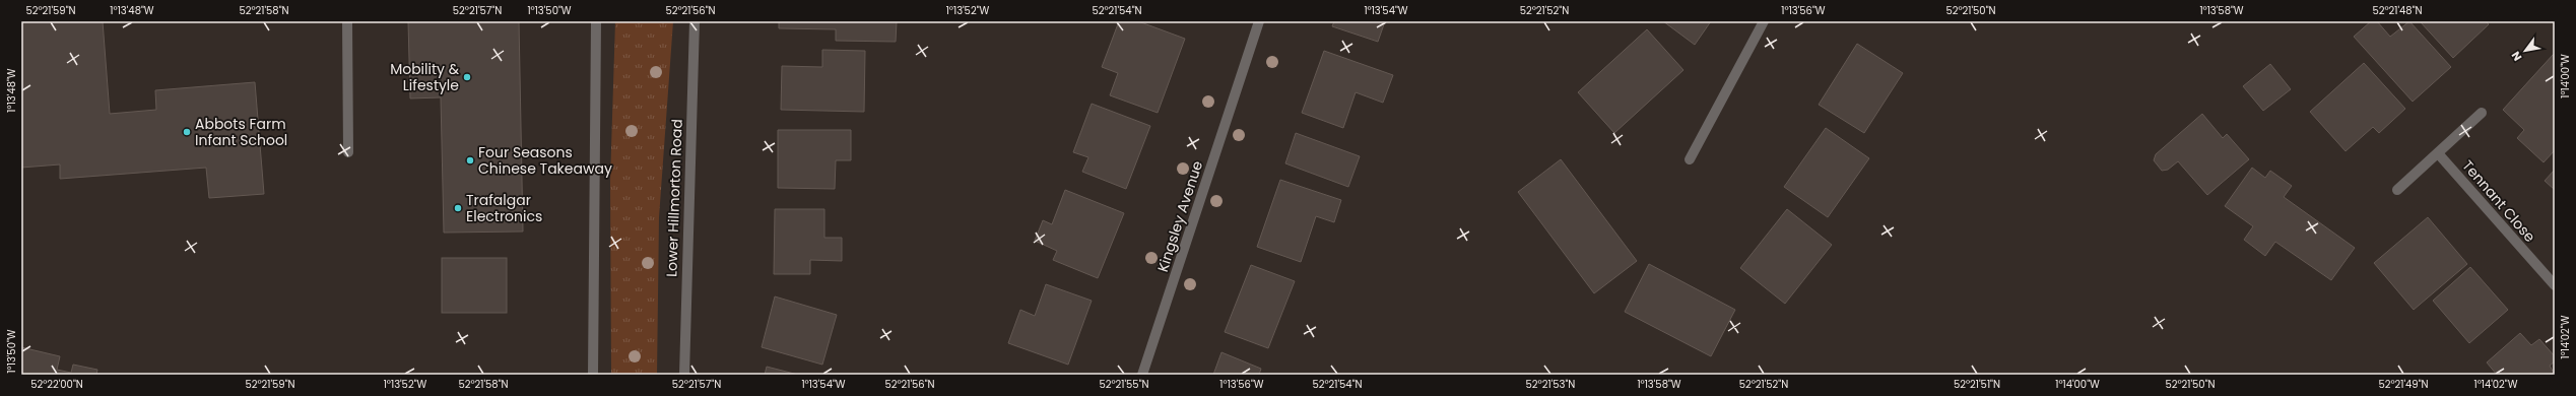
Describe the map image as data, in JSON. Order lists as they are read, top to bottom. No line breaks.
{"streets":{"street":["Lower Hillmorton Road","Tennant Close","Kingsley Avenue"]},"places":["Mobility & Lifestyle","Abbots Farm Infant School","Four Seasons Chinese Takeaway","Trafalgar Electronics"],"north":"bottom left","coordinates":["52°21'59\"N","1°13'48\"W","52°21'58\"N","52°21'57\"N","1°13'50\"W","52°21'56\"N","1°13'52\"W","52°21'54\"N","1°13'54\"W","52°21'52\"N","1°13'56\"W","52°21'50\"N","1°13'58\"W","52°21'48\"N","1°14'00\"W","1°14'02\"W","52°22'00\"N","52°21'55\"N","52°21'53\"N","52°21'51\"N","52°21'49\"N"]}
